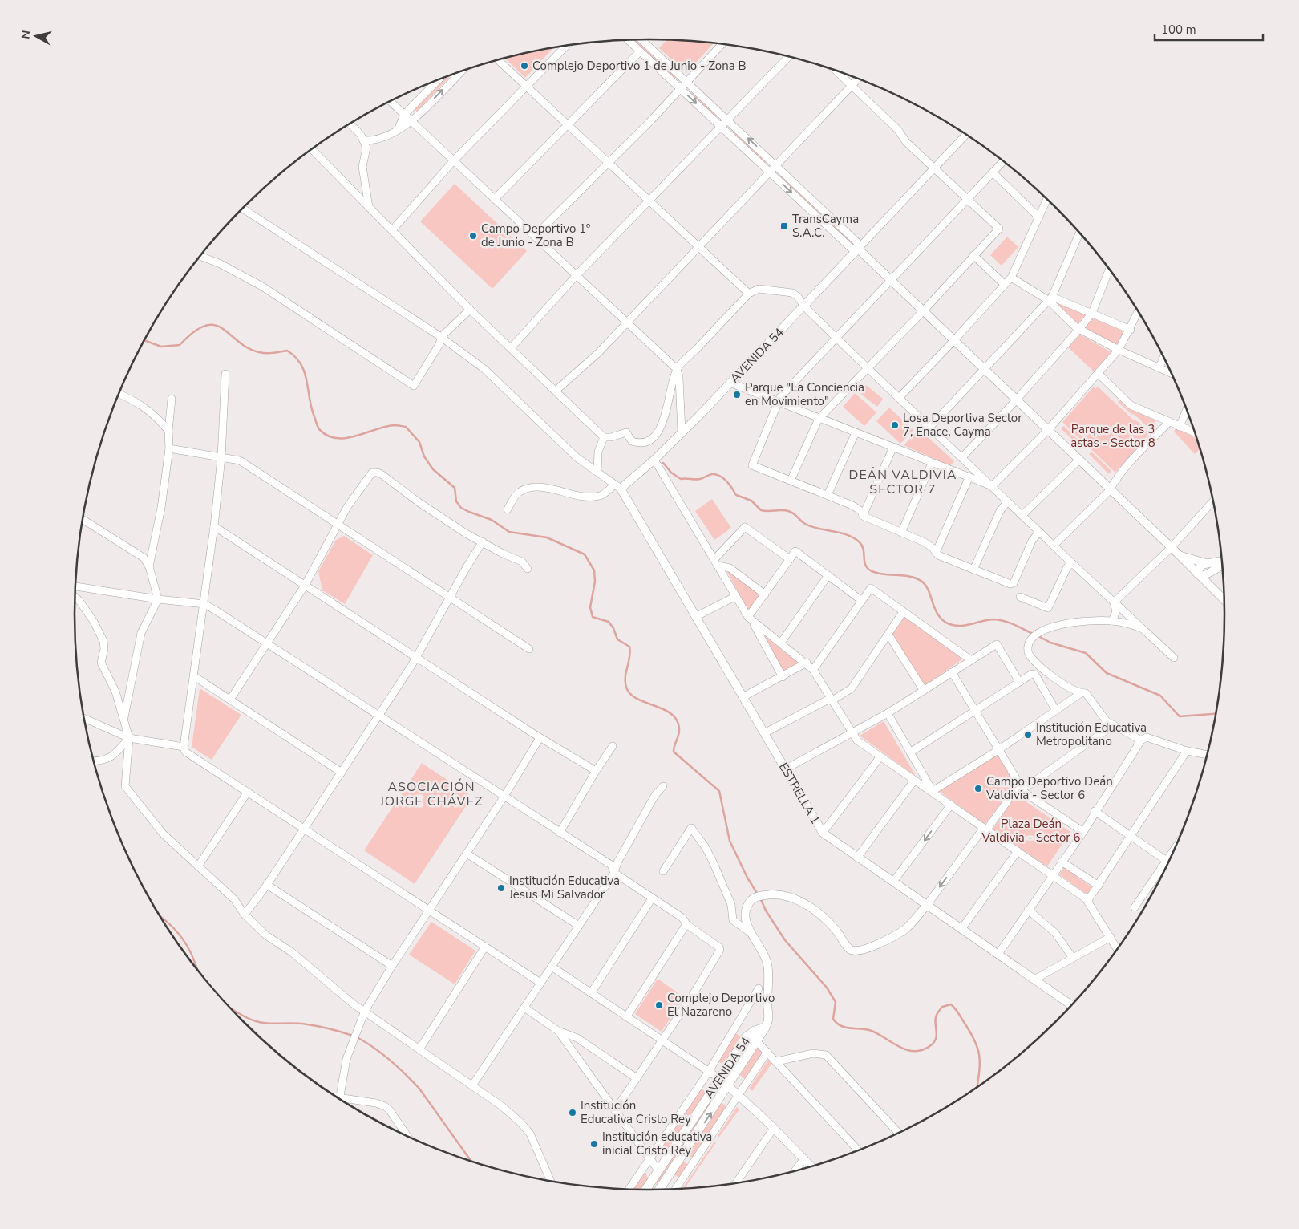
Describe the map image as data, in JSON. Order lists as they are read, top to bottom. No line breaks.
{"streets":{"main road":["AVENIDA 54"],"street":["ESTRELLA 1"]},"crossings":[["AVENIDA 54","ESTRELLA 1"]],"districts":["DEÁN VALDIVIA SECTOR 7","ASOCIACIÓN JORGE CHÁVEZ"],"parks":["Parque de las 3 astas - Sector 8","Plaza Deán Valdivia - Sector 6"],"places":{"other":["Complejo Deportivo 1 de Junio - Zona B","Campo Deportivo 1º de Junio - Zona B","Parque \"La Conciencia en Movimiento\"","Losa Deportiva Sector 7, Enace, Cayma","Institución Educativa Metropolitano","Campo Deportivo Deán Valdivia - Sector 6","Institución Educativa Jesus Mi Salvador","Complejo Deportivo El Nazareno","Institución Educativa Cristo Rey","Institución educativa inicial Cristo Rey"],"transit":["TransCayma S.A.C."]},"scale_bar":"100 m","north":"left"}
